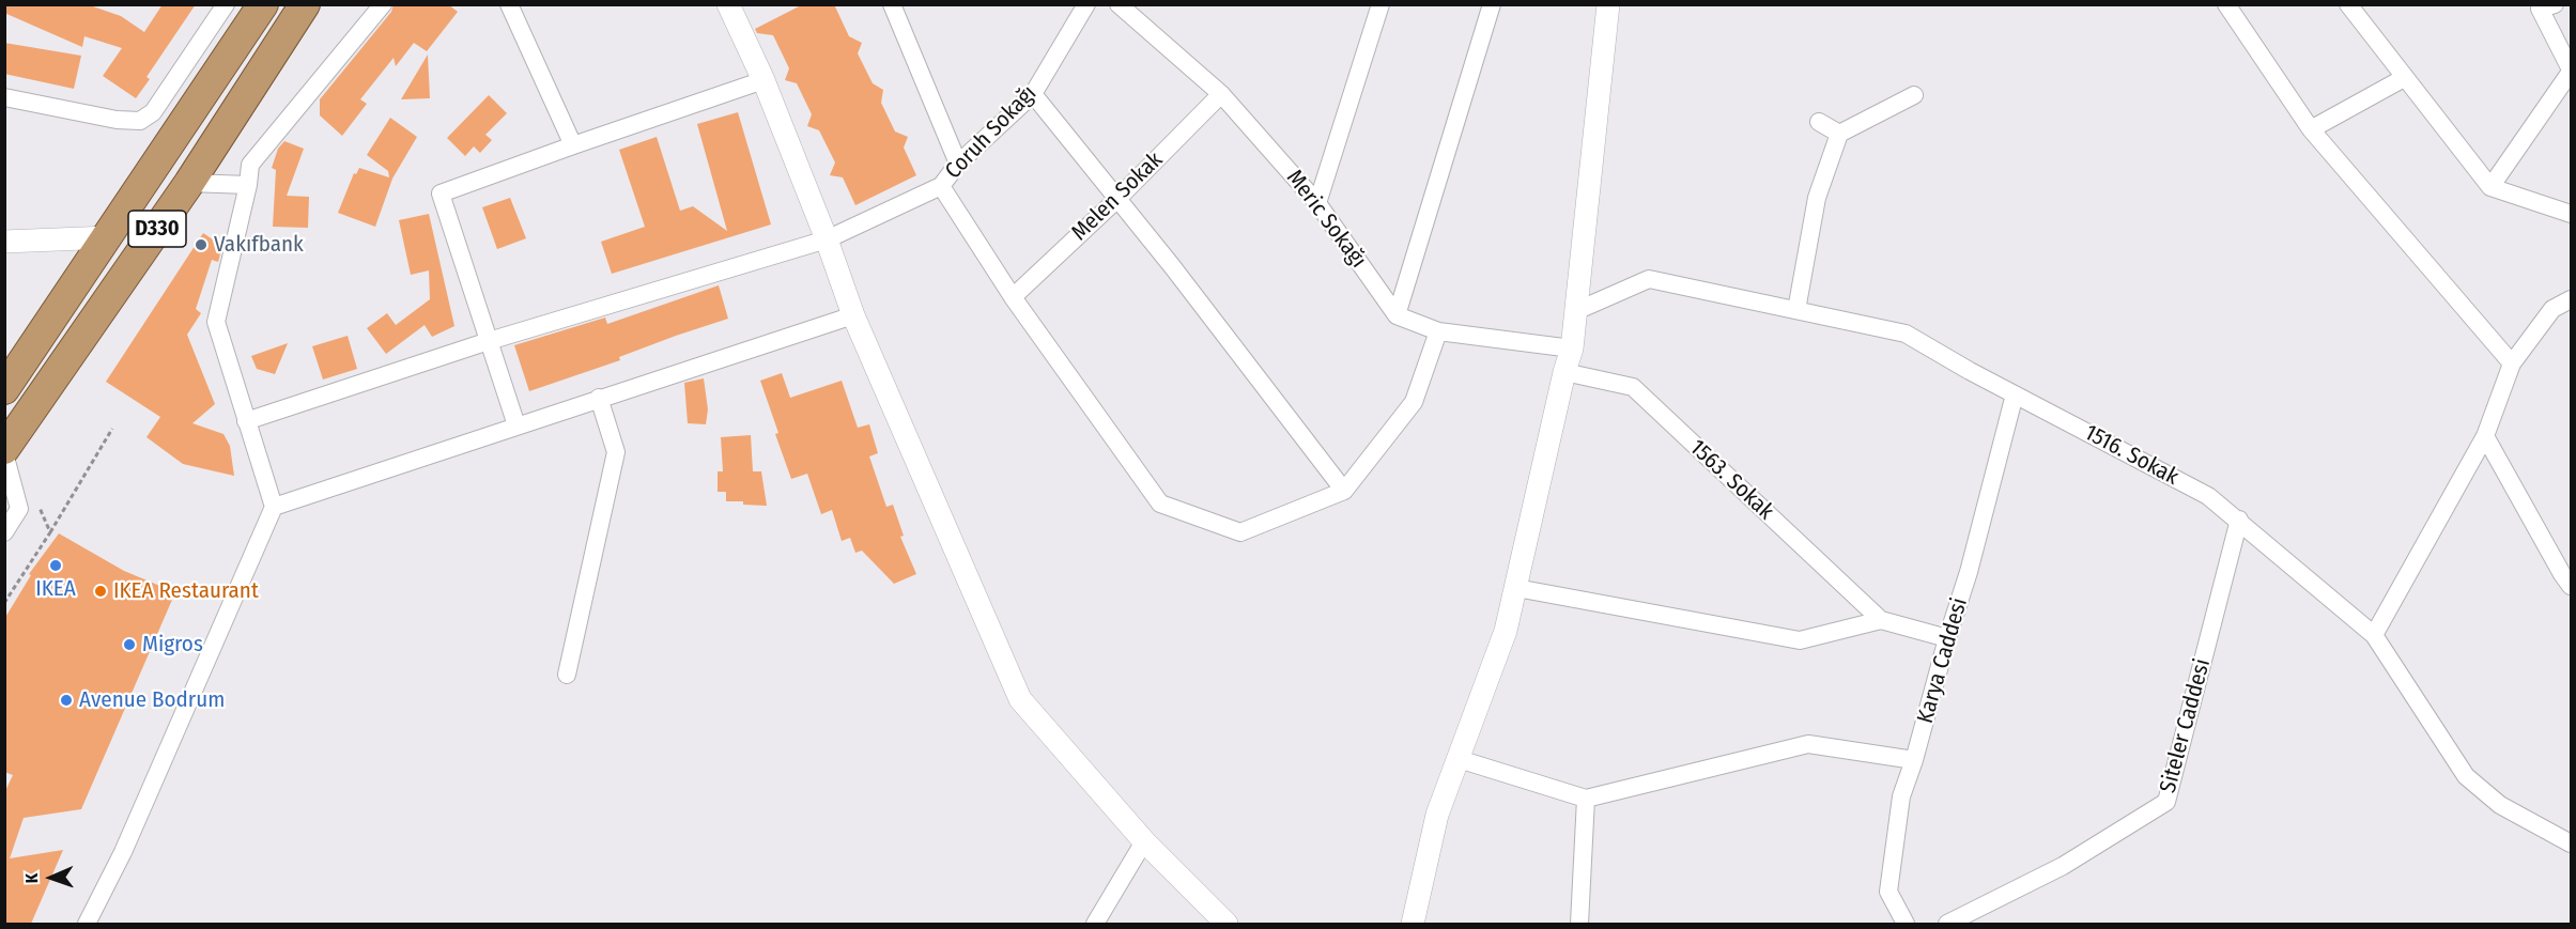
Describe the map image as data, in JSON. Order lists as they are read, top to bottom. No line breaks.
{"streets":{"highway":["D330"],"street":["Coruh Sokağı","Melen Sokak","Meric Sokağı","1516. Sokak","1563. Sokak","Karya Caddesi","Siteler Caddesi"]},"crossings":[["Melen Sokak","Meric Sokağı"],["1516. Sokak","Karya Caddesi"],["1516. Sokak","Siteler Caddesi"]],"places":["Vakıfbank","IKEA","IKEA Restaurant","Migros","Avenue Bodrum"],"north":"left"}
